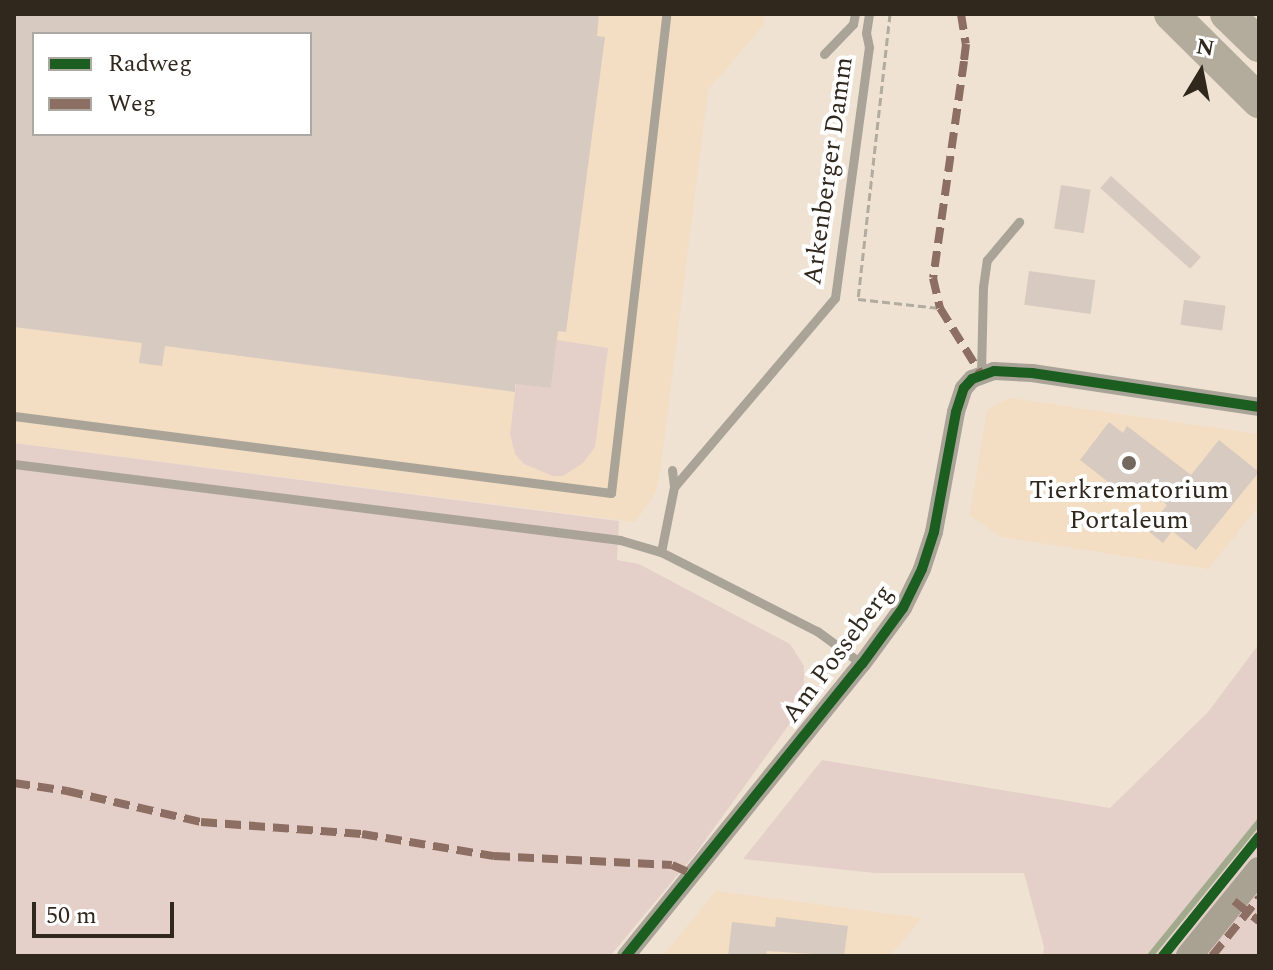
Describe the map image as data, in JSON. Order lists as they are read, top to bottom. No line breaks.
{"streets":{"street":["Am Posseberg"],"lane":["Arkenberger Damm"]},"places":["Tierkrematorium Portaleum"],"legend":["Radweg","Weg"],"scale_bar":"50 m","north":"top"}
